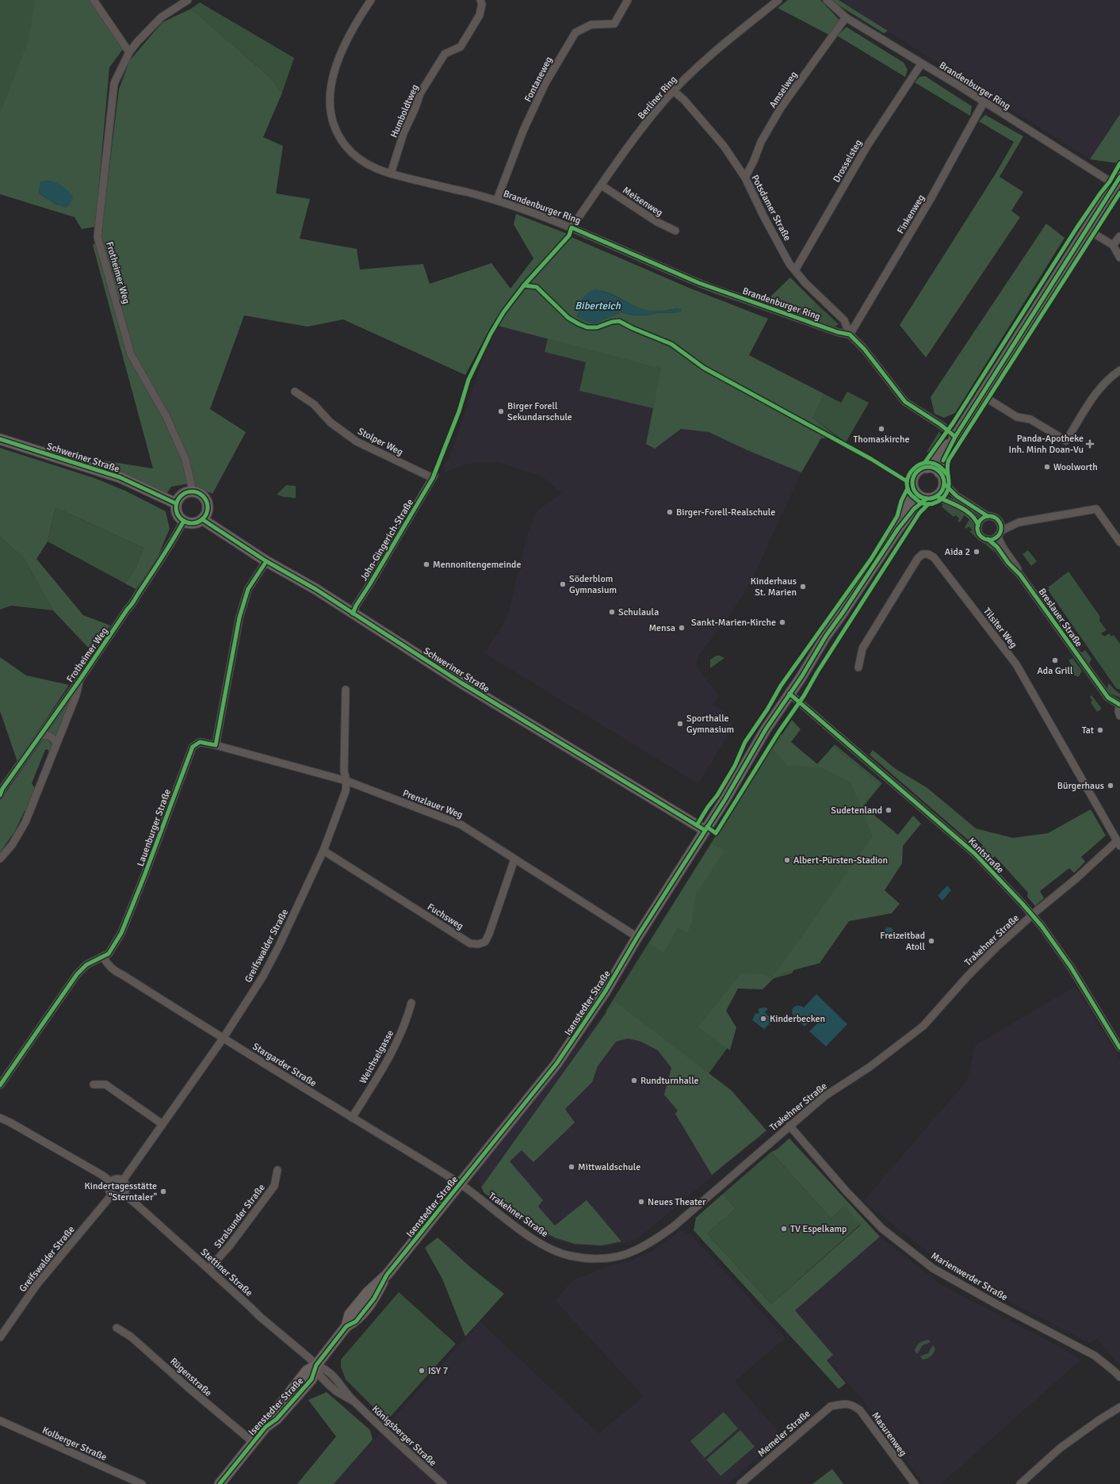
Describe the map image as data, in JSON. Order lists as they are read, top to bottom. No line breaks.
{"streets":{"street":["Fontaneweg","Brandenburger Ring","Amselweg","Berliner Ring","Humboldtweg","Drosselsteg","Meisenweg","Potsdamer Straße","Finkenweg","Frotheimer Weg","Stolper Weg","Schweriner Straße","John-Gingerich-Straße","Breslauer Straße","Tilsiter Weg","Prenzlauer Weg","Lauenburger Straße","Kantstraße","Fuchsweg","Trakehner Straße","Greifswalder Straße","Isenstedter Straße","Weichselgasse","Stargarder Straße","Stralsunder Straße","Stettiner Straße","Marienwerder Straße","Rügenstraße","Memeler Straße","Masurenweg","Königsberger Straße","Kolberger Straße"]},"crossings":[["Fontaneweg","Brandenburger Ring"],["Brandenburger Ring","Amselweg"],["Brandenburger Ring","Berliner Ring"],["Brandenburger Ring","Humboldtweg"],["Brandenburger Ring","Drosselsteg"],["Brandenburger Ring","Potsdamer Straße"],["Brandenburger Ring","Finkenweg"],["Amselweg","Potsdamer Straße"],["Berliner Ring","Meisenweg"],["Berliner Ring","Potsdamer Straße"],["Drosselsteg","Potsdamer Straße"],["Potsdamer Straße","Finkenweg"],["Frotheimer Weg","Schweriner Straße"],["Stolper Weg","John-Gingerich-Straße"],["Schweriner Straße","John-Gingerich-Straße"],["Schweriner Straße","Isenstedter Straße"],["Tilsiter Weg","Trakehner Straße"],["Prenzlauer Weg","Lauenburger Straße"],["Prenzlauer Weg","Fuchsweg"],["Prenzlauer Weg","Greifswalder Straße"],["Prenzlauer Weg","Isenstedter Straße"],["Lauenburger Straße","Stargarder Straße"],["Kantstraße","Trakehner Straße"],["Kantstraße","Isenstedter Straße"],["Fuchsweg","Greifswalder Straße"],["Trakehner Straße","Isenstedter Straße"],["Trakehner Straße","Stargarder Straße"],["Trakehner Straße","Marienwerder Straße"],["Greifswalder Straße","Stargarder Straße"],["Greifswalder Straße","Stettiner Straße"],["Isenstedter Straße","Stargarder Straße"],["Isenstedter Straße","Stettiner Straße"],["Isenstedter Straße","Rügenstraße"],["Isenstedter Straße","Königsberger Straße"],["Weichselgasse","Stargarder Straße"],["Stralsunder Straße","Stettiner Straße"],["Stettiner Straße","Königsberger Straße"],["Memeler Straße","Masurenweg"]],"water":["Biberteich"],"places":{"other":["Birger Forell Sekundarschule","Thomaskirche","Woolworth","Birger-Forell-Realschule","Aida 2","Mennonitengemeinde","Söderblom Gymnasium","Kinderhaus St. Marien","Schulaula","Sankt-Marien-Kirche","Mensa","Ada Grill","Sporthalle Gymnasium","Tat","Bürgerhaus","Sudetenland","Albert-Pürsten-Stadion","Freizeitbad Atoll","Kinderbecken","Rundturnhalle","Mittwaldschule","Kindertagesstätte \"Sterntaler\"","Neues Theater","TV Espelkamp","ISY 7"],"health":["Panda-Apotheke Inh. Minh Doan-Vu"]}}
